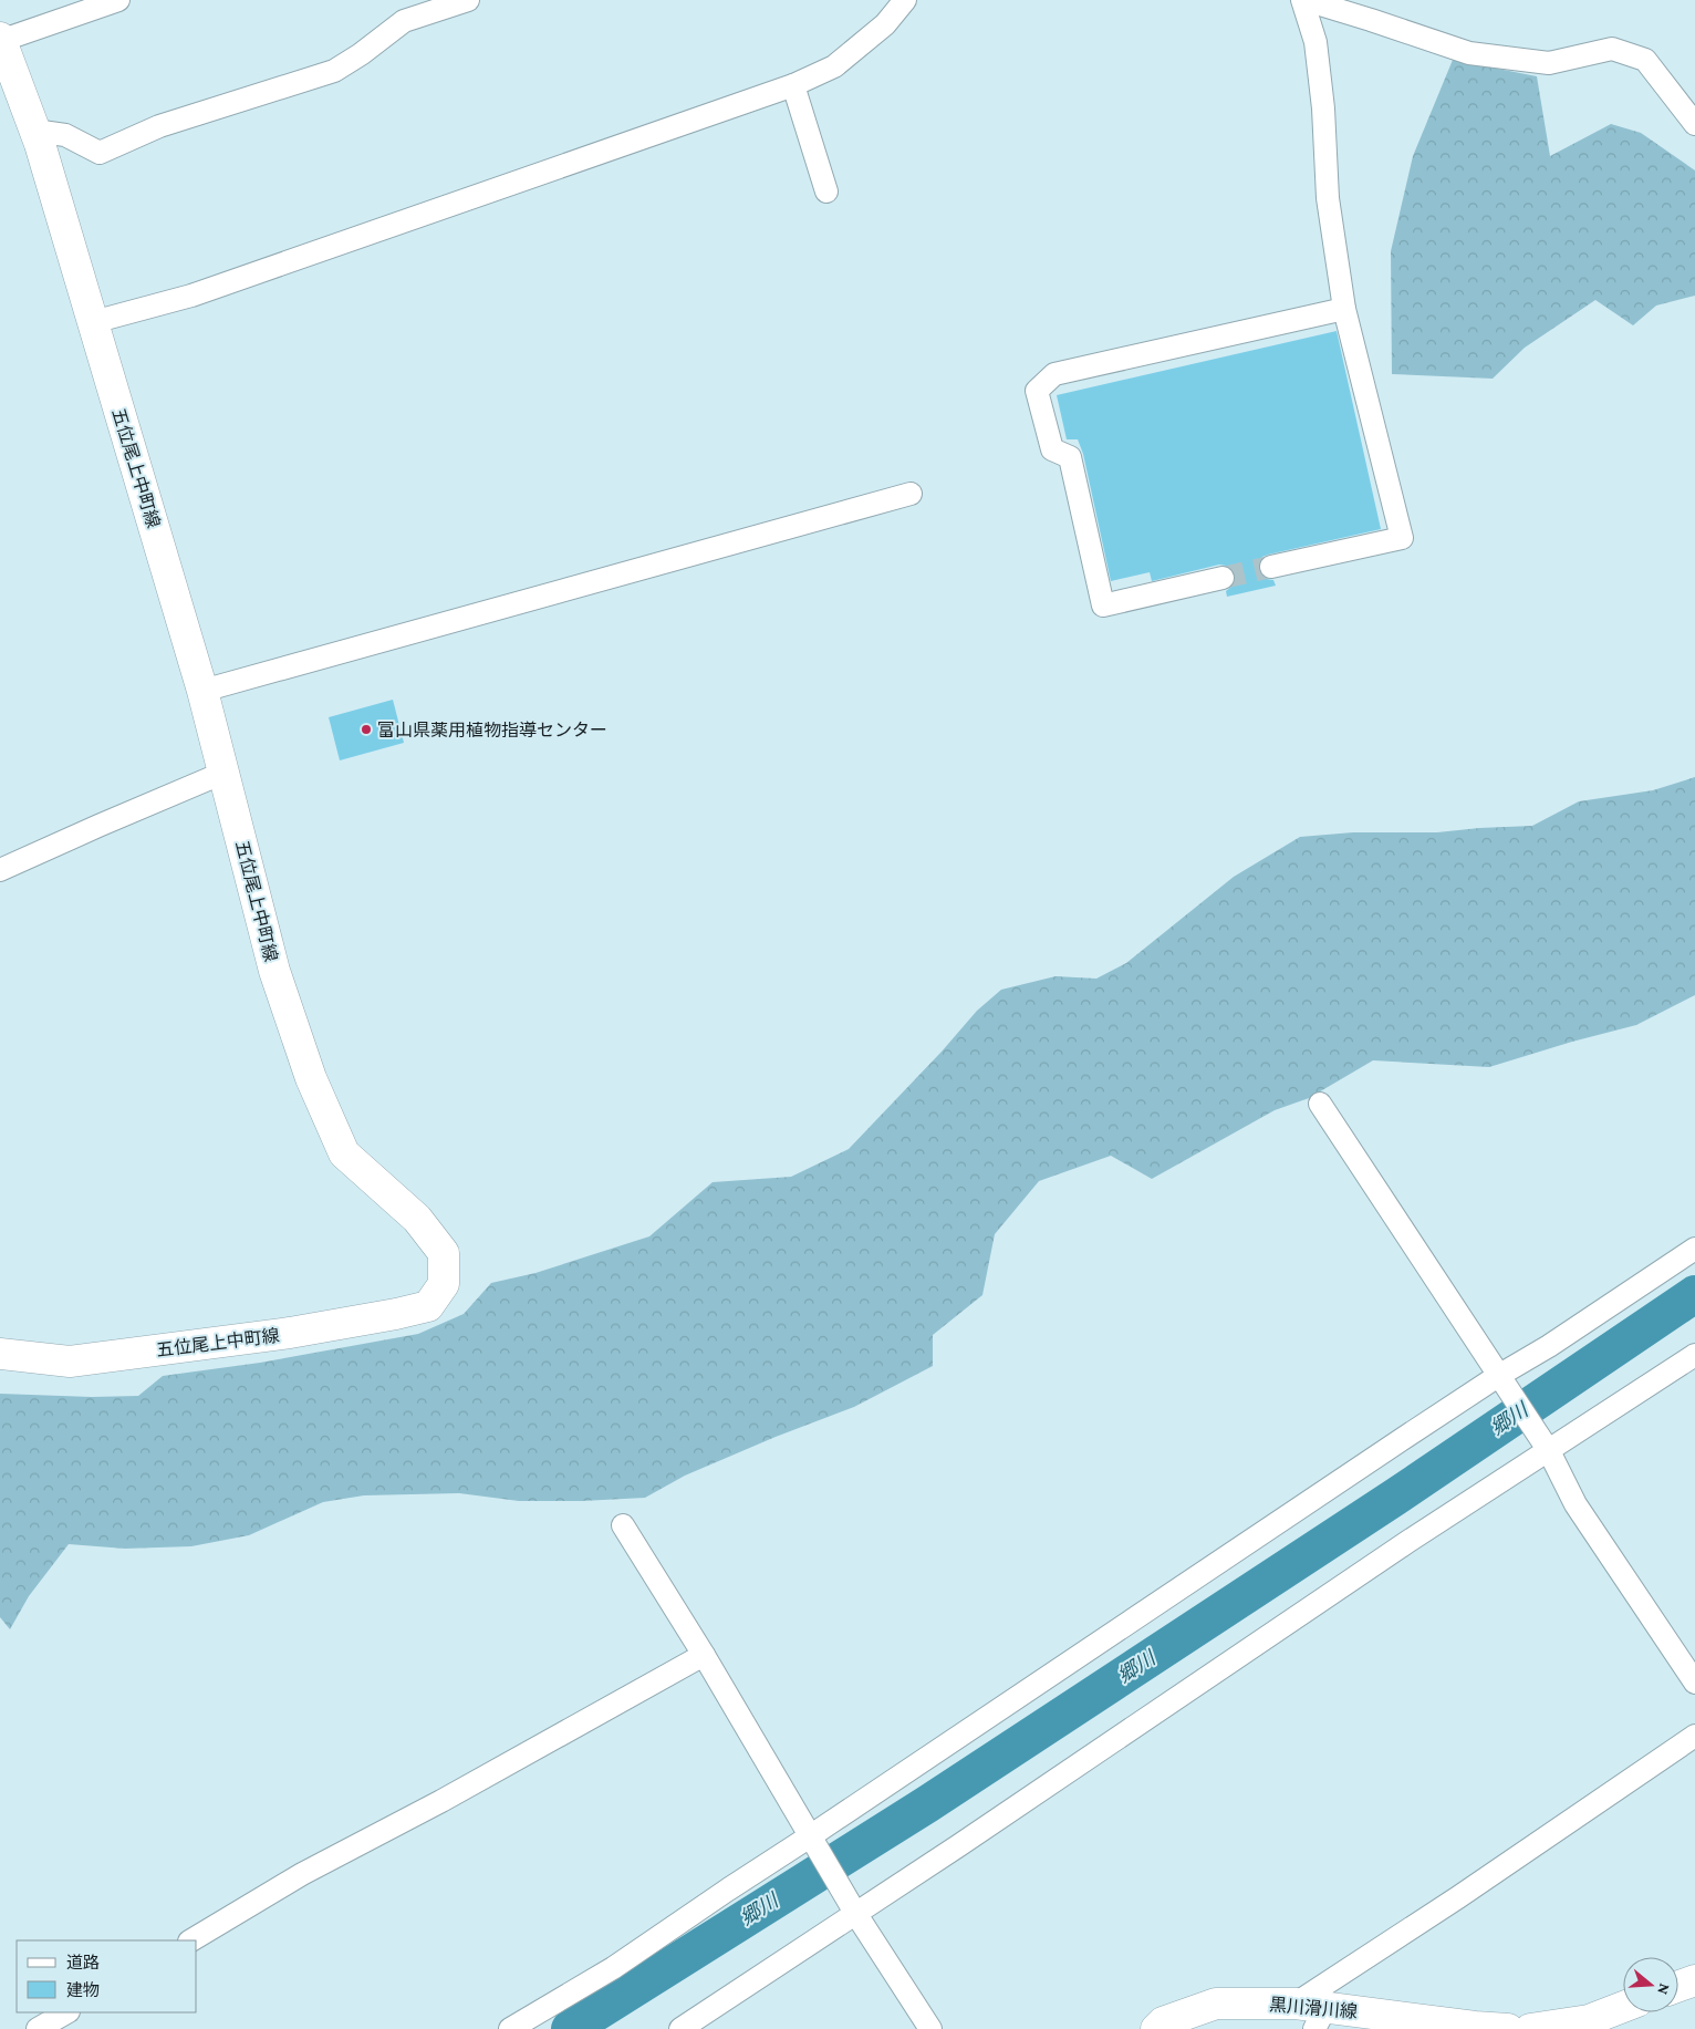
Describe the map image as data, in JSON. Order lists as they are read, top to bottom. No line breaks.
{"streets":{"main road":["五位尾上中町線","黒川滑川線"]},"water":["郷川"],"places":["富山県薬用植物指導センター"],"legend":["道路","建物"],"north":"right"}
